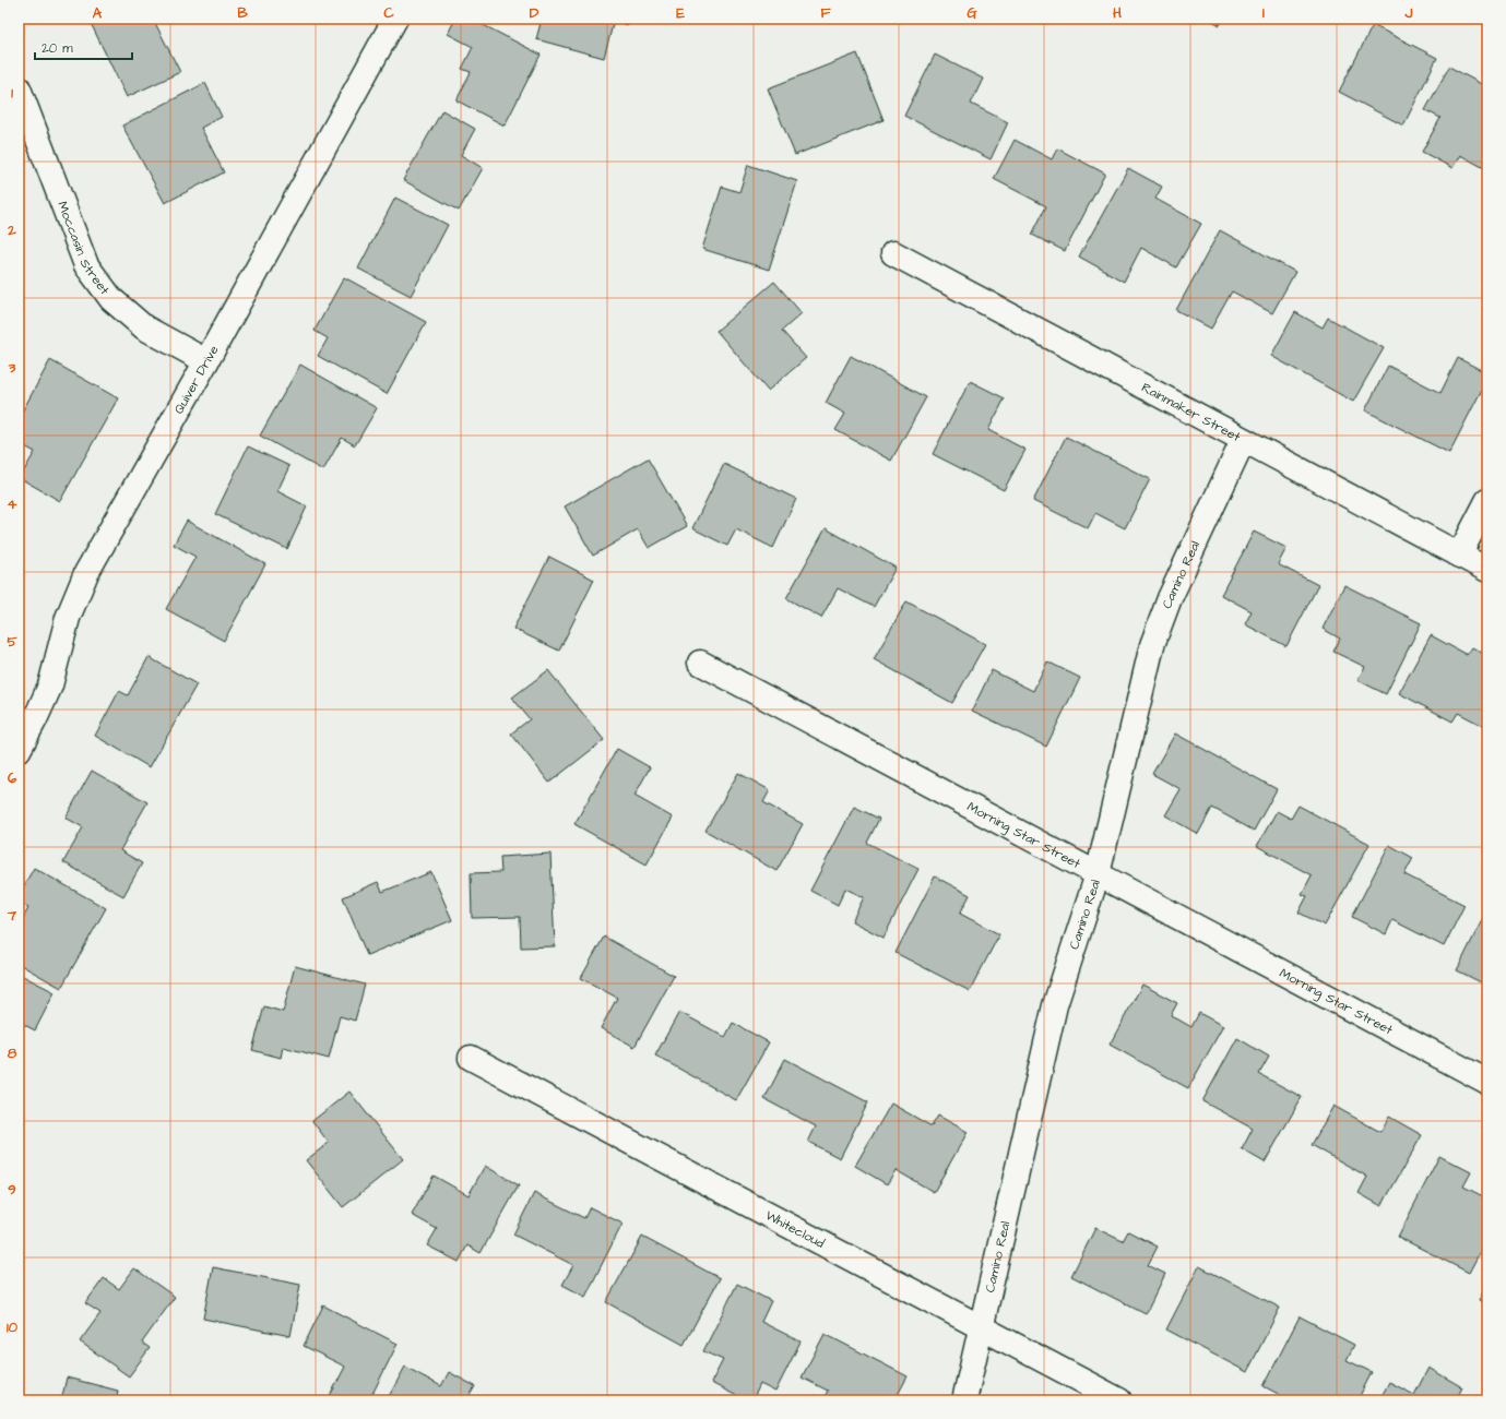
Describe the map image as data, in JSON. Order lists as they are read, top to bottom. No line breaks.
{"streets":{"street":["Moccasin Street","Quiver Drive","Rainmaker Street","Camino Real","Morning Star Street","Whitecloud"]},"crossings":[["Moccasin Street","Quiver Drive"],["Rainmaker Street","Camino Real"],["Camino Real","Morning Star Street"],["Camino Real","Whitecloud"]],"scale_bar":"20 m","grid":{"columns":["A","B","C","D","E","F","G","H","I","J"],"rows":["1","2","3","4","5","6","7","8","9","10"]}}
